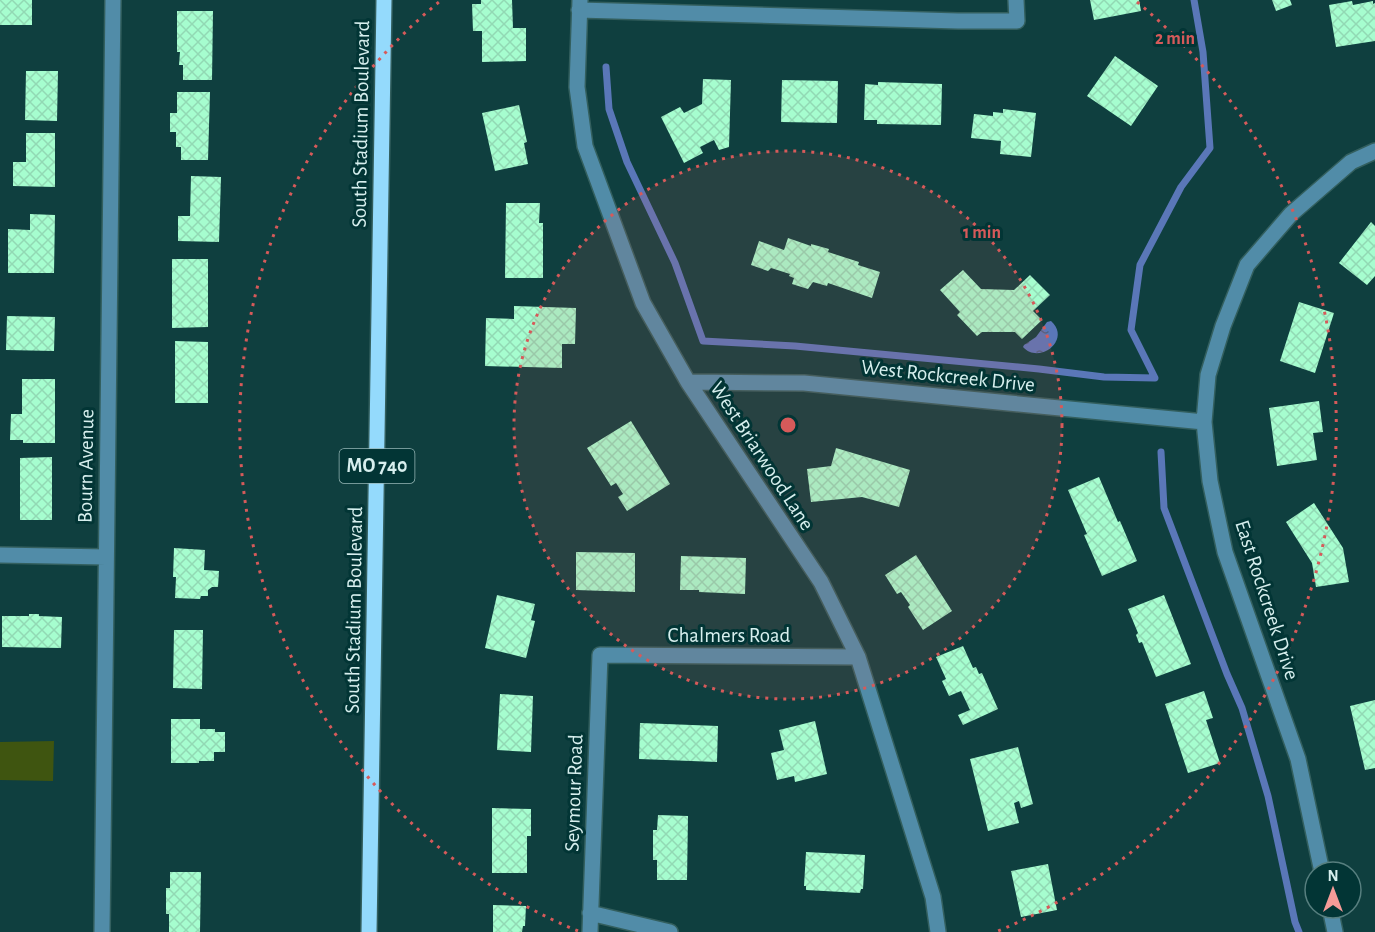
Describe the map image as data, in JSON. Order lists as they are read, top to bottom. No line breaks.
{"streets":{"main road":["South Stadium Boulevard","MO 740"],"street":["West Rockcreek Drive","West Briarwood Lane","Bourn Avenue","East Rockcreek Drive","Chalmers Road","Seymour Road"]},"crossings":[["West Rockcreek Drive","West Briarwood Lane"],["West Rockcreek Drive","East Rockcreek Drive"],["West Briarwood Lane","Chalmers Road"],["Chalmers Road","Seymour Road"]],"north":"top","rings":["2 min","1 min"]}
